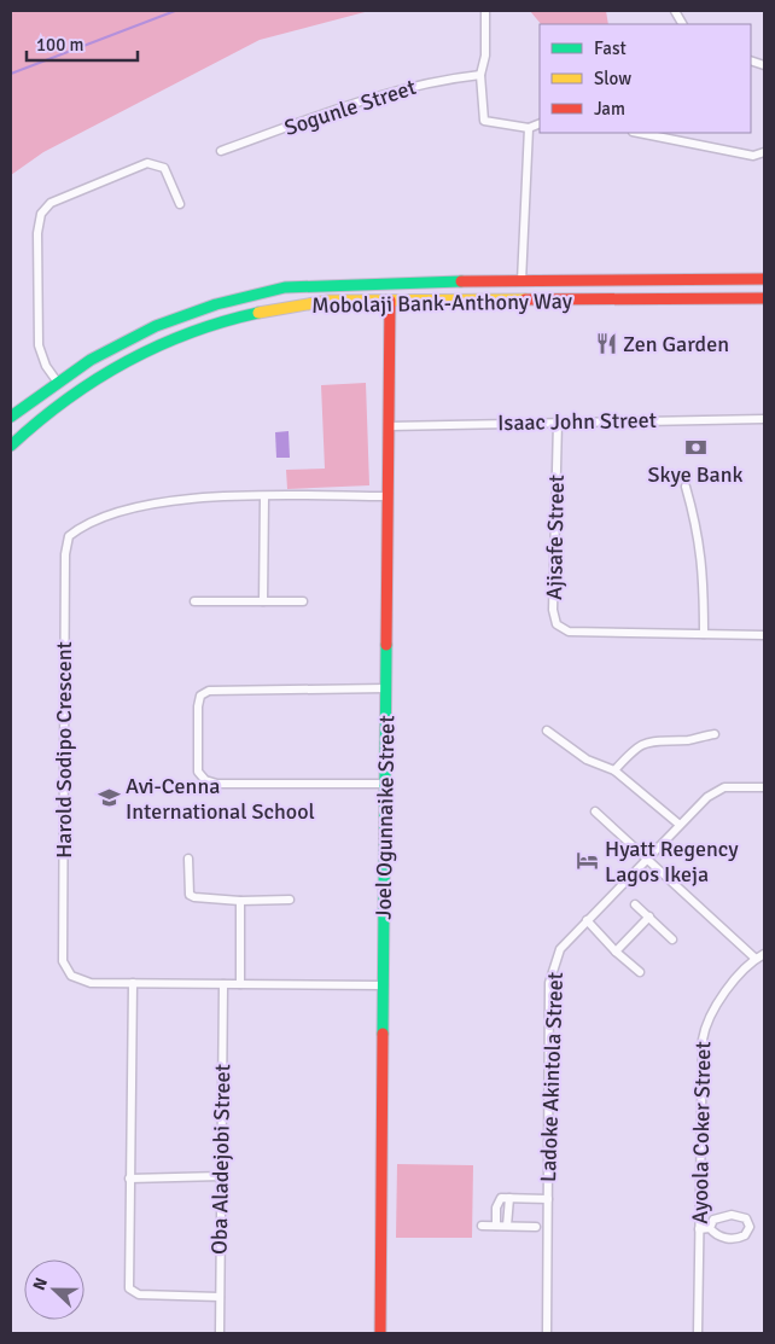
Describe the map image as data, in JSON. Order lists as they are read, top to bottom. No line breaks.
{"streets":{"main road":["Mobolaji Bank-Anthony Way","Joel Ogunnaike Street"],"street":["Sogunle Street","Isaac John Street","Ajisafe Street","Harold Sodipo Crescent","Ladoke Akintola Street","Ayoola Coker Street","Oba Aladejobi Street"]},"crossings":[["Mobolaji Bank-Anthony Way","Joel Ogunnaike Street"],["Isaac John Street","Ajisafe Street"],["Isaac John Street","Joel Ogunnaike Street"],["Harold Sodipo Crescent","Joel Ogunnaike Street"],["Harold Sodipo Crescent","Oba Aladejobi Street"]],"places":{"restaurant":["Zen Garden"],"bank":["Skye Bank"],"school or university":["Avi-Cenna International School"],"hotel":["Hyatt Regency Lagos Ikeja"]},"legend":["Fast","Slow","Jam"],"scale_bar":"100 m","north":"left"}
